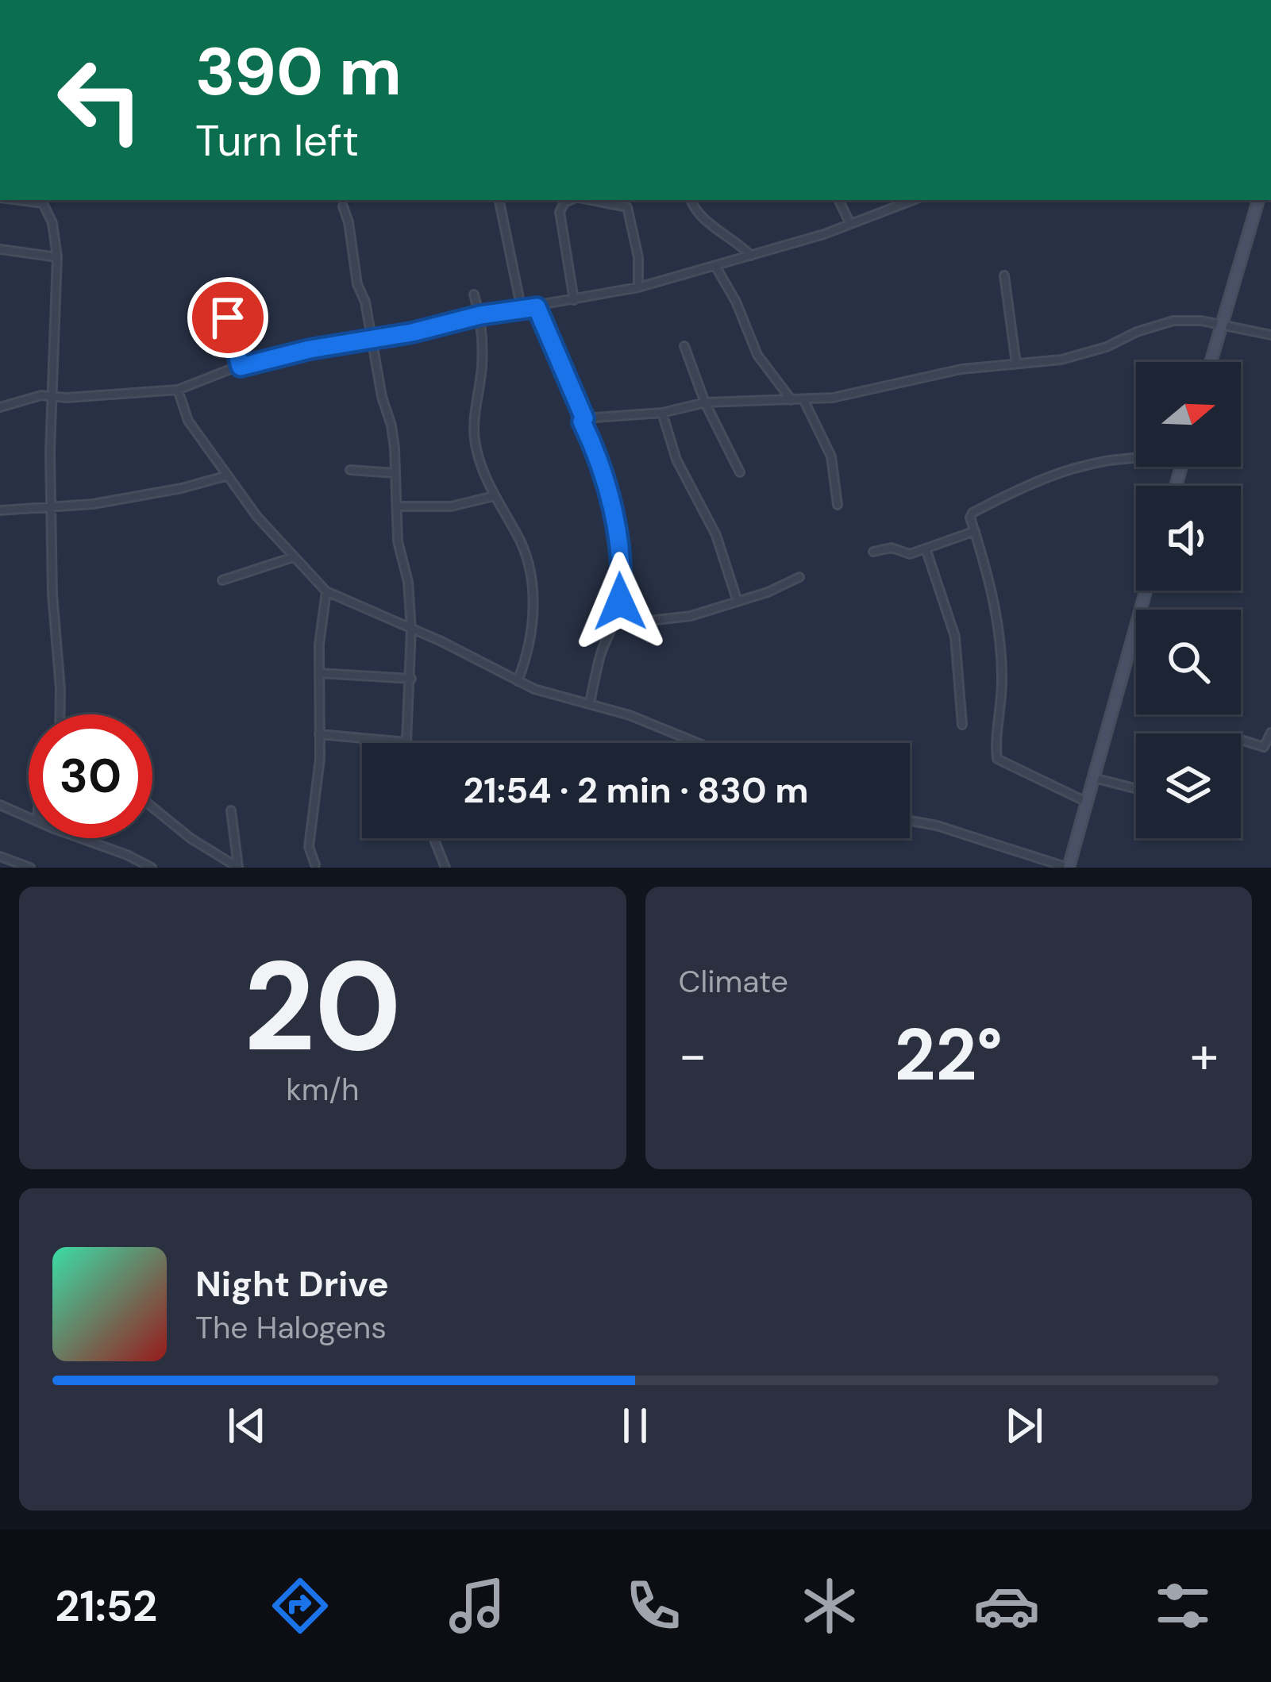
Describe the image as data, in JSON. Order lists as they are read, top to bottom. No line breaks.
{"north":"right","page":{"turn":["390 m","Turn left"],"limit":"30","trip":"21:54 · 2 min · 830 m","tile":[["20","km/h"],"Climate"],"heat":["−","22°","+"],"song":["Night Drive","The Halogens"],"tabs":"21:52"}}
